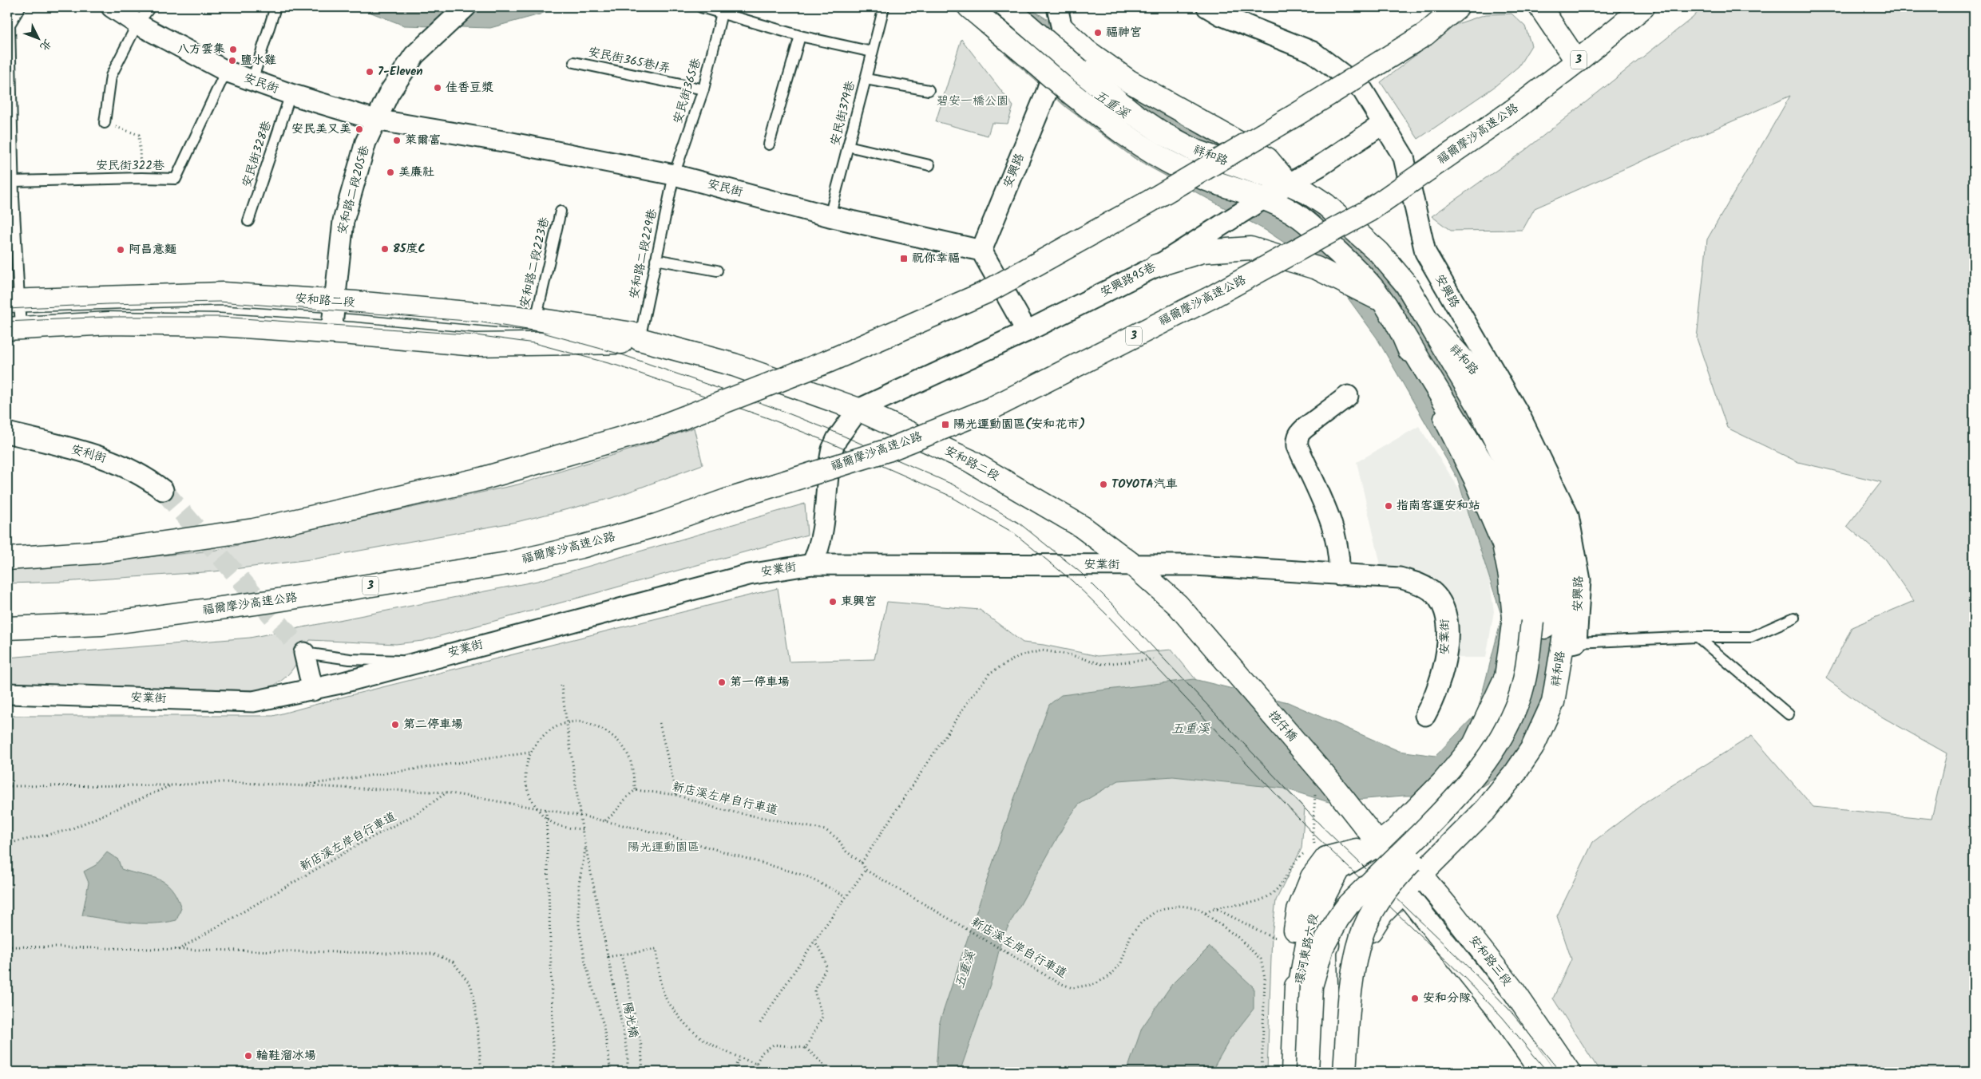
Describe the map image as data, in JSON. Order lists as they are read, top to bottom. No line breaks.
{"streets":{"main road":["3","福爾摩沙高速公路","祥和路","安和路二段","挖仔橋","環河東路六段","安和路三段"],"street":["安民街","安興路","安和路二段205巷","安興路95巷","安利街","安業街"],"lane":["安民街365巷1弄","安民街365巷","安民街379巷","安民街328巷","安民街322巷","安和路二段229巷","安和路二段223巷"],"path":["新店溪左岸自行車道","陽光橋"]},"crossings":[["安民街365巷1弄","安民街365巷"],["安民街","安民街365巷"],["安民街","安民街379巷"],["安民街","安民街328巷"],["安民街","安民街322巷"],["安民街","安興路"],["安民街","安和路二段205巷"],["安民街","安和路二段229巷"],["安民街365巷","安和路二段229巷"],["祥和路","安興路"],["祥和路","安興路95巷"],["祥和路","環河東路六段"],["祥和路","安和路三段"],["安興路","安興路95巷"],["安和路二段205巷","安和路二段"],["安和路二段229巷","安和路二段"],["安和路二段223巷","安和路二段"],["安興路95巷","安和路二段"],["安和路二段","安業街"],["安和路二段","挖仔橋"],["挖仔橋","安和路三段"],["環河東路六段","安和路三段"]],"water":["五重溪"],"parks":["碧安一橋公園","陽光運動園區"],"places":{"other":["福神宮","八方雲集","鹽水雞","7-Eleven","佳香豆漿","安民美又美","萊爾富","美廉社","85度C","阿昌意麵","TOYOTA汽車","指南客運安和站","東興宮","第一停車場","第二停車場","安和分隊","輪鞋溜冰場"],"transit":["祝你幸福","陽光運動園區(安和花市)"]},"north":"bottom right"}
